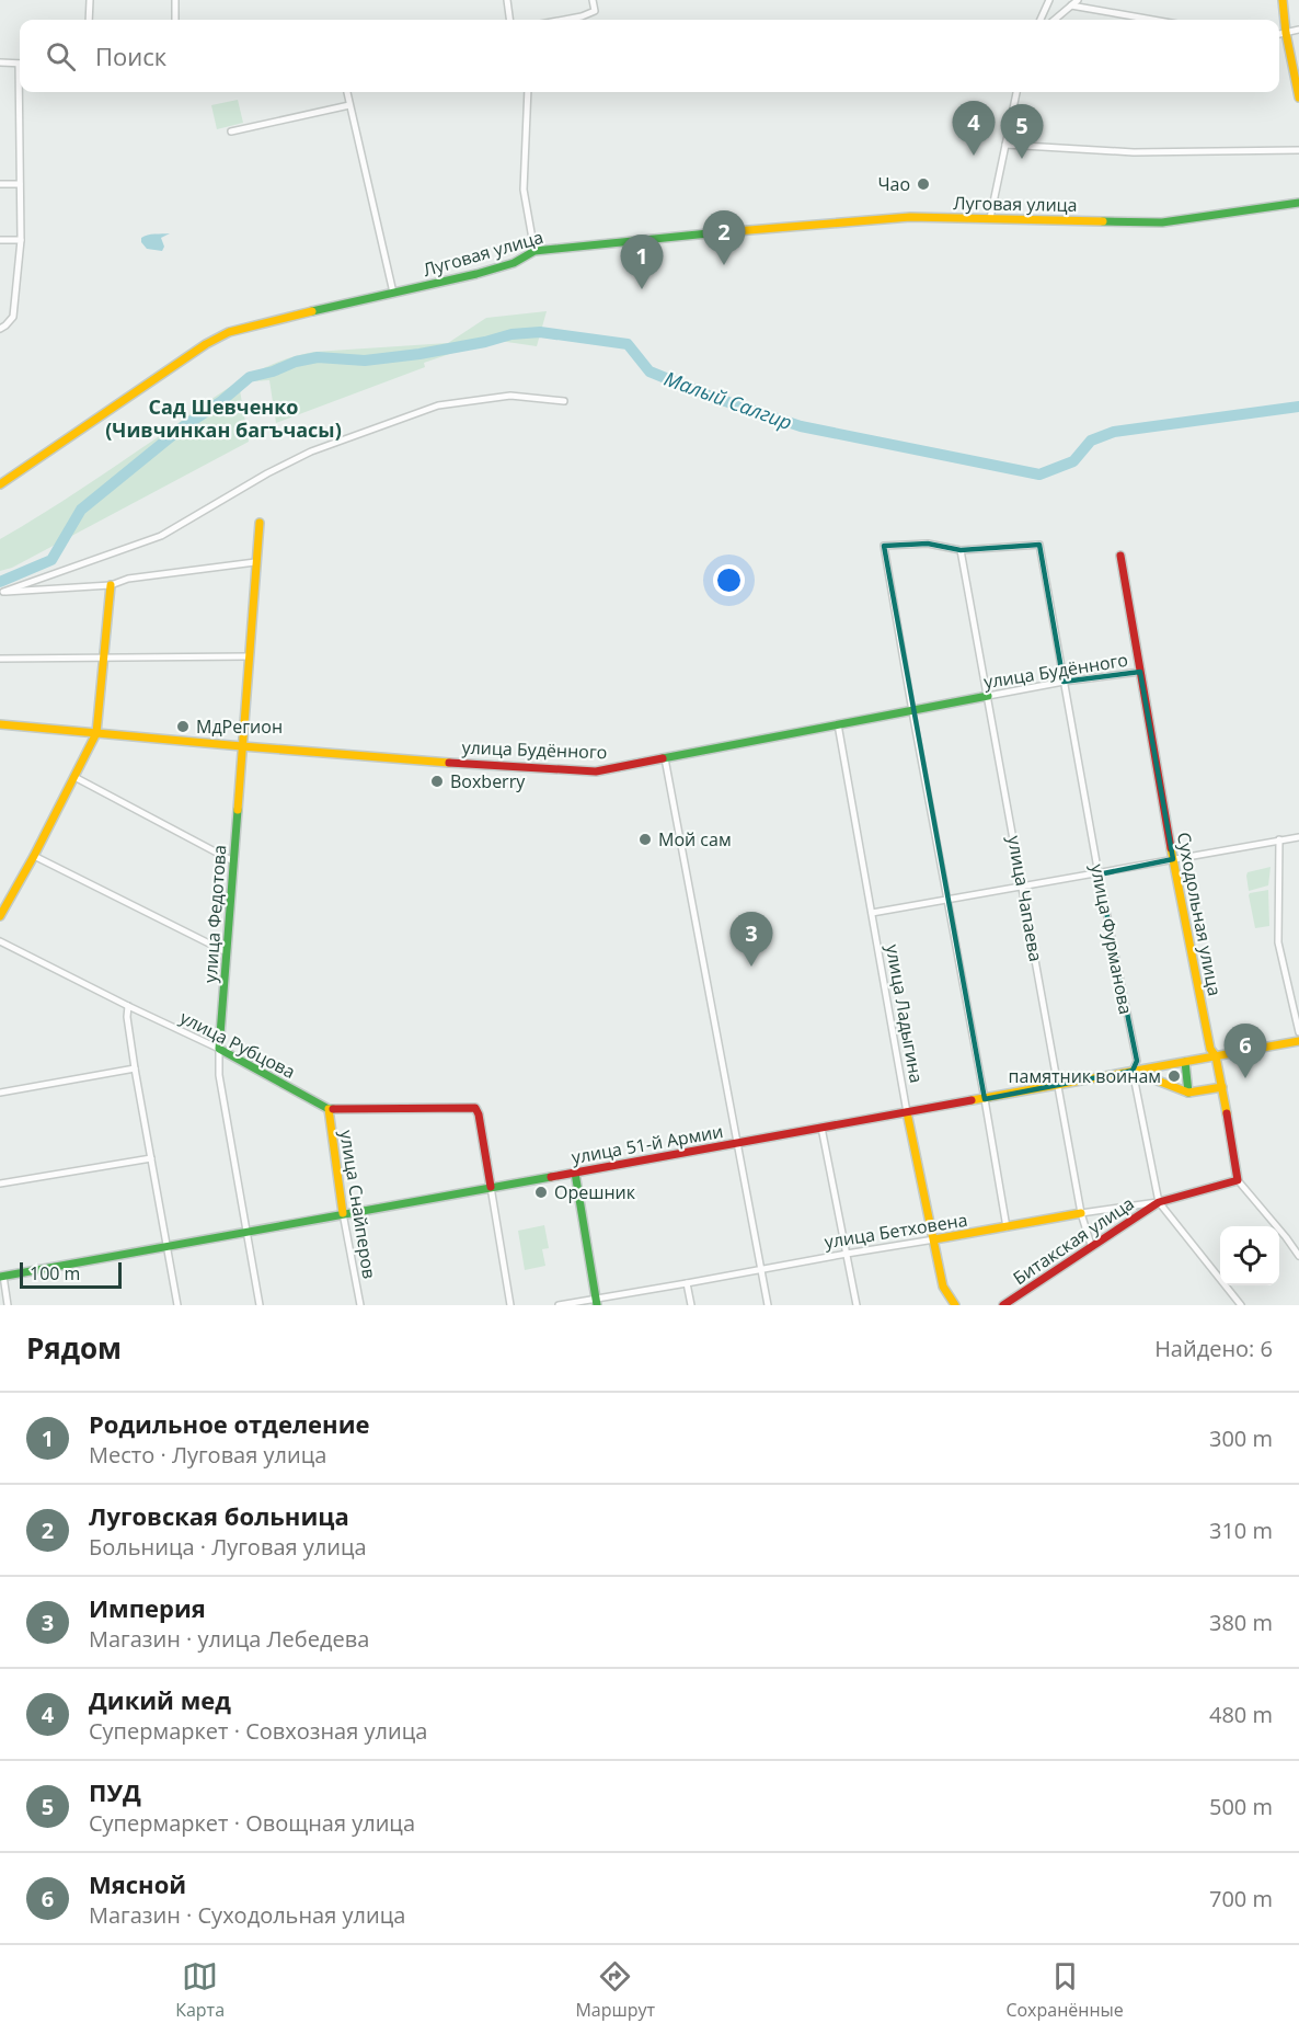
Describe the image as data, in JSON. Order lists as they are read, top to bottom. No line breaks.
{"streets":{"street":["Луговая улица","улица Будённого","улица Чапаева","улица Федотова","Суходольная улица","улица Фурманова","улица Ладыгина","улица Рубцова","улица 51-й Армии","улица Снайперов","улица Бетховена","Битакская улица"]},"crossings":[["улица Будённого","улица Чапаева"],["улица Будённого","улица Федотова"],["улица Будённого","Суходольная улица"],["улица Будённого","улица Фурманова"],["улица Будённого","улица Ладыгина"],["улица Чапаева","улица Фурманова"],["улица Чапаева","улица 51-й Армии"],["улица Чапаева","улица Бетховена"],["улица Чапаева","Битакская улица"],["улица Федотова","улица Рубцова"],["улица Федотова","улица 51-й Армии"],["Суходольная улица","улица 51-й Армии"],["Суходольная улица","улица Бетховена"],["улица Фурманова","улица 51-й Армии"],["улица Фурманова","улица Бетховена"],["улица Фурманова","Битакская улица"],["улица Ладыгина","улица 51-й Армии"],["улица Ладыгина","улица Бетховена"],["улица Рубцова","улица 51-й Армии"],["улица Рубцова","улица Снайперов"],["улица 51-й Армии","улица Снайперов"],["улица Бетховена","Битакская улица"]],"districts":["Сад Шевченко (Чивчинкан багъчасы)"],"water":["Малый Салгир"],"places":["Чао","МдРегион","Boxberry","Мой сам","памятник воинам","Орешник"],"scale_bar":"100 m","page":{"search":"Поиск","pins":["4","5","2","1","3","6"],"scale":"100 m","heading":["Рядом","Найдено: 6"],"list":[{"mark":"1","name":"Родильное отделение","note":"Место · Луговая улица","value":"300 m"},{"mark":"2","name":"Луговская больница","note":"Больница · Луговая улица","value":"310 m"},{"mark":"3","name":"Империя","note":"Магазин · улица Лебедева","value":"380 m"},{"mark":"4","name":"Дикий мед","note":"Супермаркет · Совхозная улица","value":"480 m"},{"mark":"5","name":"ПУД","note":"Супермаркет · Овощная улица","value":"500 m"},{"mark":"6","name":"Мясной","note":"Магазин · Суходольная улица","value":"700 m"}],"nav":["Карта","Маршрут","Сохранённые"]}}
